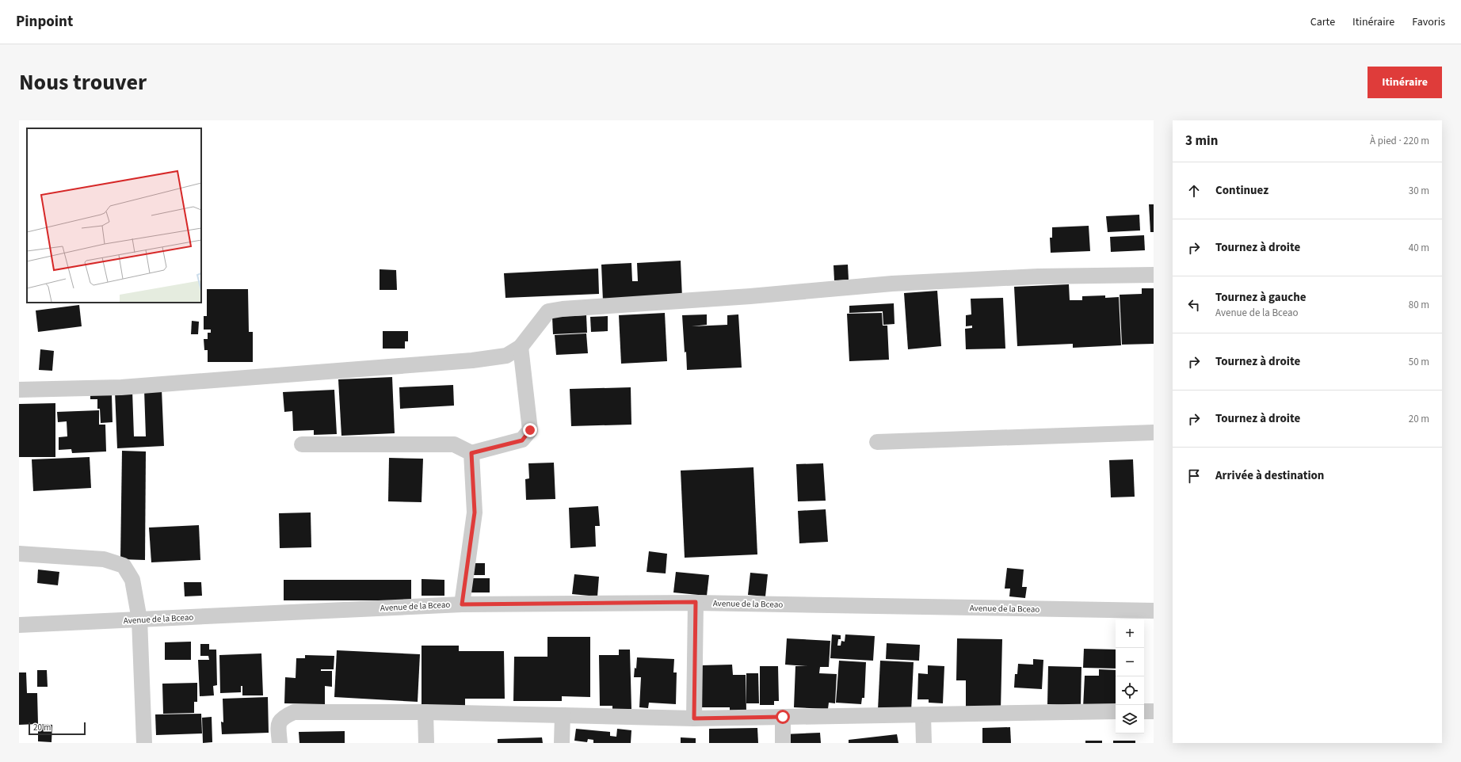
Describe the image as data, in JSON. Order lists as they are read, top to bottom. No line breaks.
{"streets":{"street":["Avenue de la Bceao"]},"scale_bar":"20 m","page":{"header":"Pinpoint","nav":["Carte","Itinéraire","Favoris"],"title":"Nous trouver","buttons":"Itinéraire","heading":["3 min","À pied · 220 m"],"list":[["Continuez","30 m"],["Tournez à droite","40 m"],["Tournez à gauche","Avenue de la Bceao","80 m"],["Tournez à droite","50 m"],["Tournez à droite","20 m"],"Arrivée à destination"],"map_buttons":["+","−"],"scale":"20 m"}}
